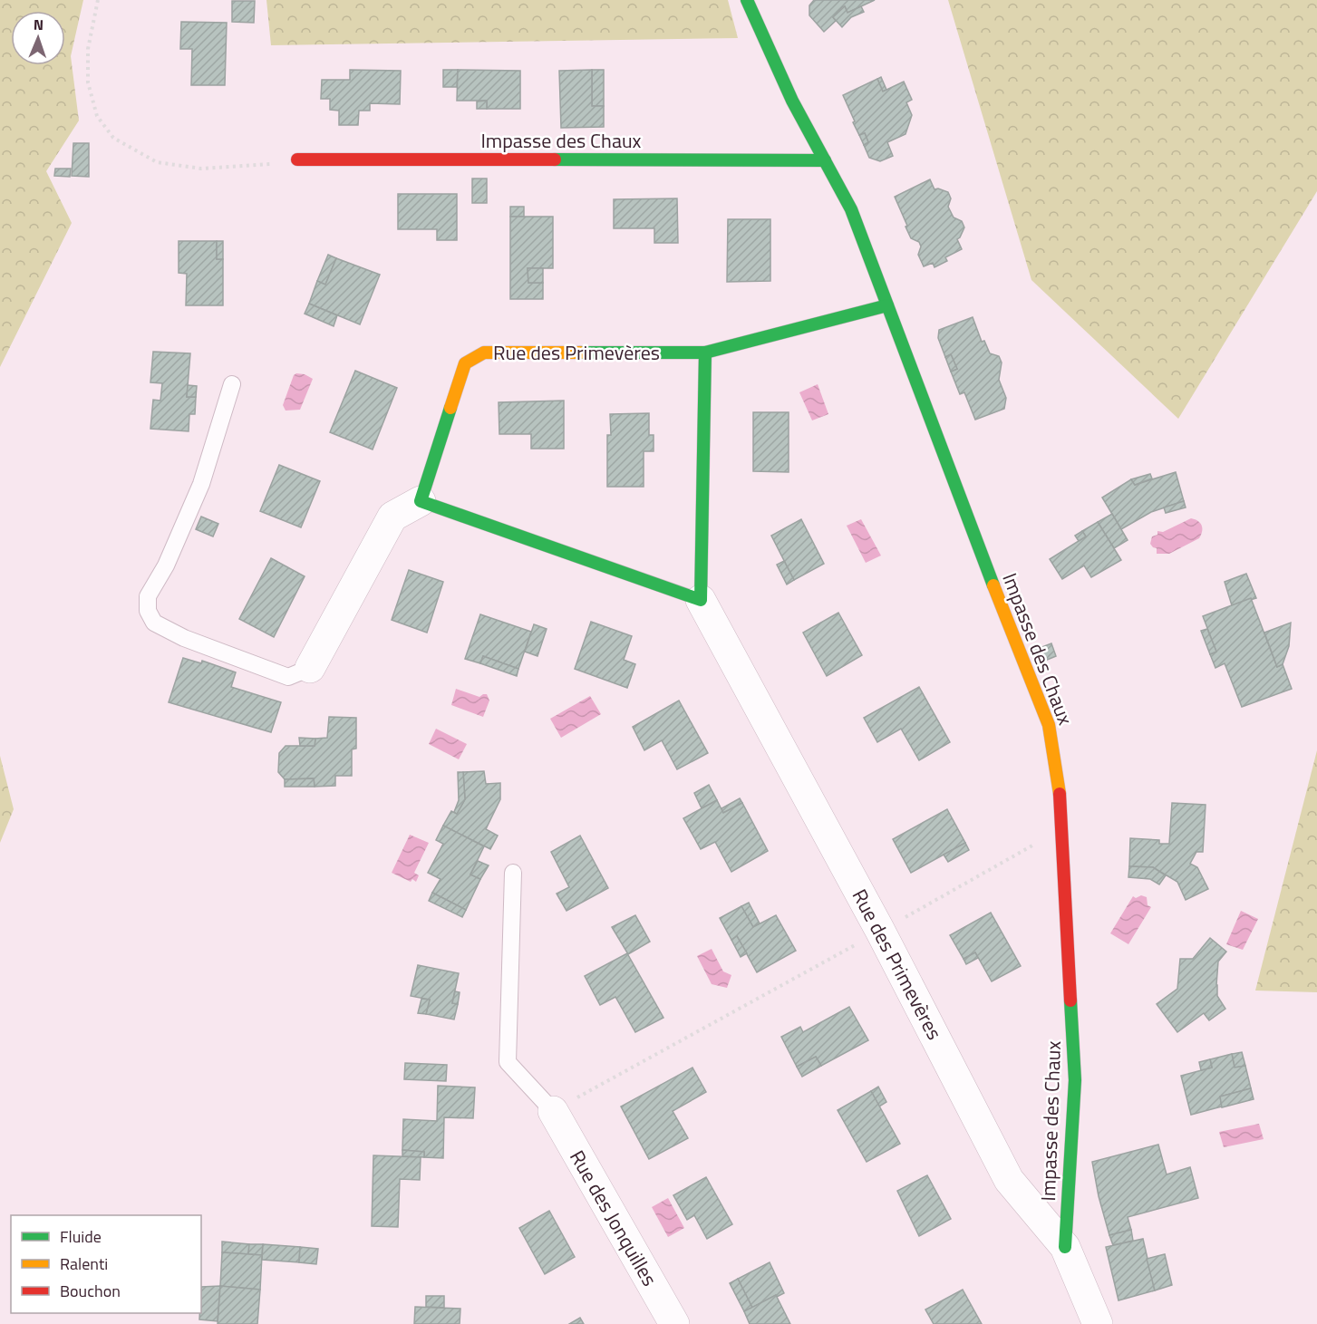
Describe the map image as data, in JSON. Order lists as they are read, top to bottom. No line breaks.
{"streets":{"street":["Impasse des Chaux","Rue des Primevères","Rue des Jonquilles"]},"crossings":[["Impasse des Chaux","Rue des Primevères"]],"legend":["Fluide","Ralenti","Bouchon"],"north":"top"}
